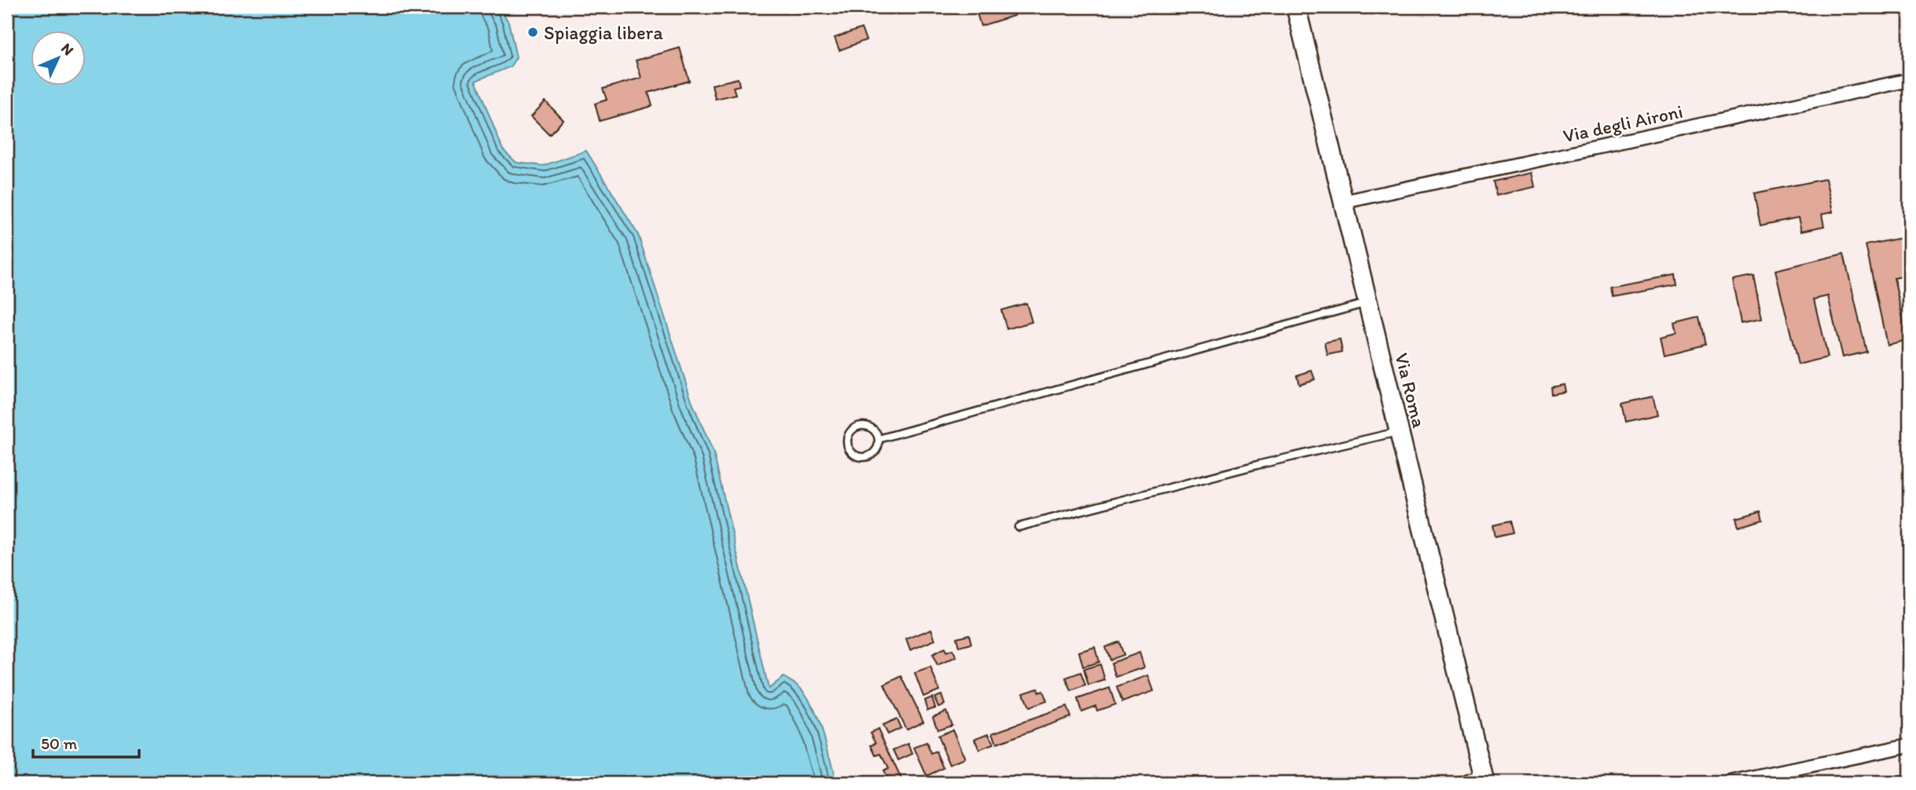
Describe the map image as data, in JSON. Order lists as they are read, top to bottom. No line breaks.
{"streets":{"street":["Via degli Aironi","Via Roma"]},"crossings":[["Via degli Aironi","Via Roma"]],"places":["Spiaggia libera"],"scale_bar":"50 m","north":"top right"}
